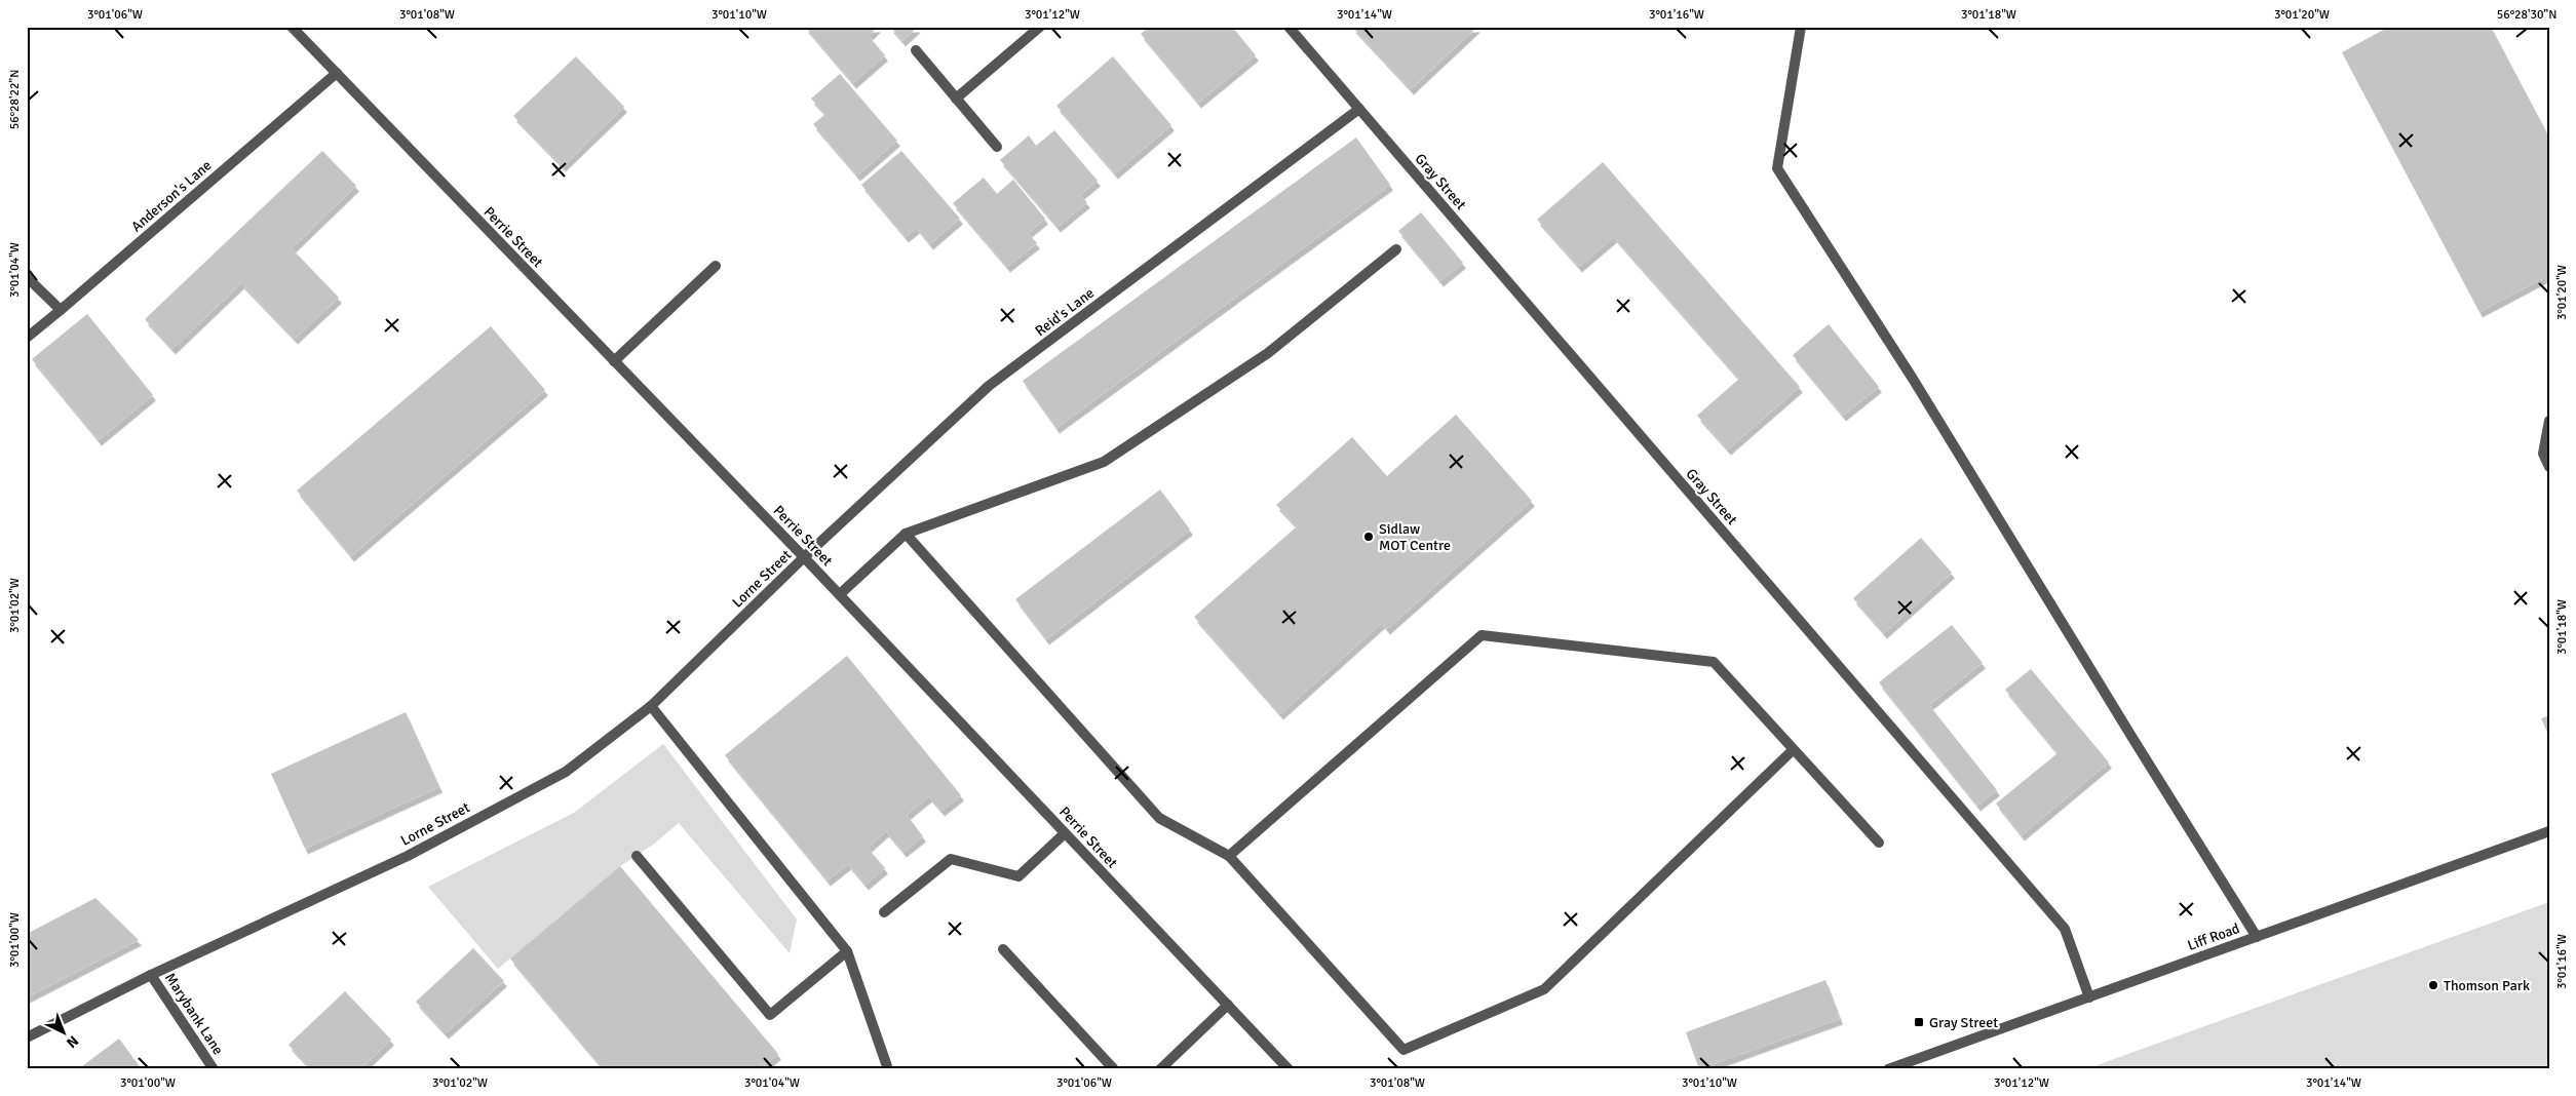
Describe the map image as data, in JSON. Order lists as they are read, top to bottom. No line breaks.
{"streets":{"street":["Gray Street","Anderson's Lane","Perrie Street","Reid's Lane","Lorne Street","Liff Road","Marybank Lane"]},"crossings":[["Gray Street","Reid's Lane"],["Gray Street","Liff Road"],["Anderson's Lane","Perrie Street"],["Perrie Street","Reid's Lane"],["Perrie Street","Lorne Street"],["Reid's Lane","Lorne Street"],["Lorne Street","Marybank Lane"]],"places":{"other":["Sidlaw MOT Centre","Thomson Park"],"transit":["Gray Street"]},"north":"bottom right","coordinates":["3°01'06\"W","3°01'08\"W","3°01'10\"W","3°01'12\"W","3°01'14\"W","3°01'16\"W","3°01'18\"W","3°01'20\"W","56°28'30\"N","56°28'22\"N","3°01'04\"W","3°01'02\"W","3°01'00\"W"]}
